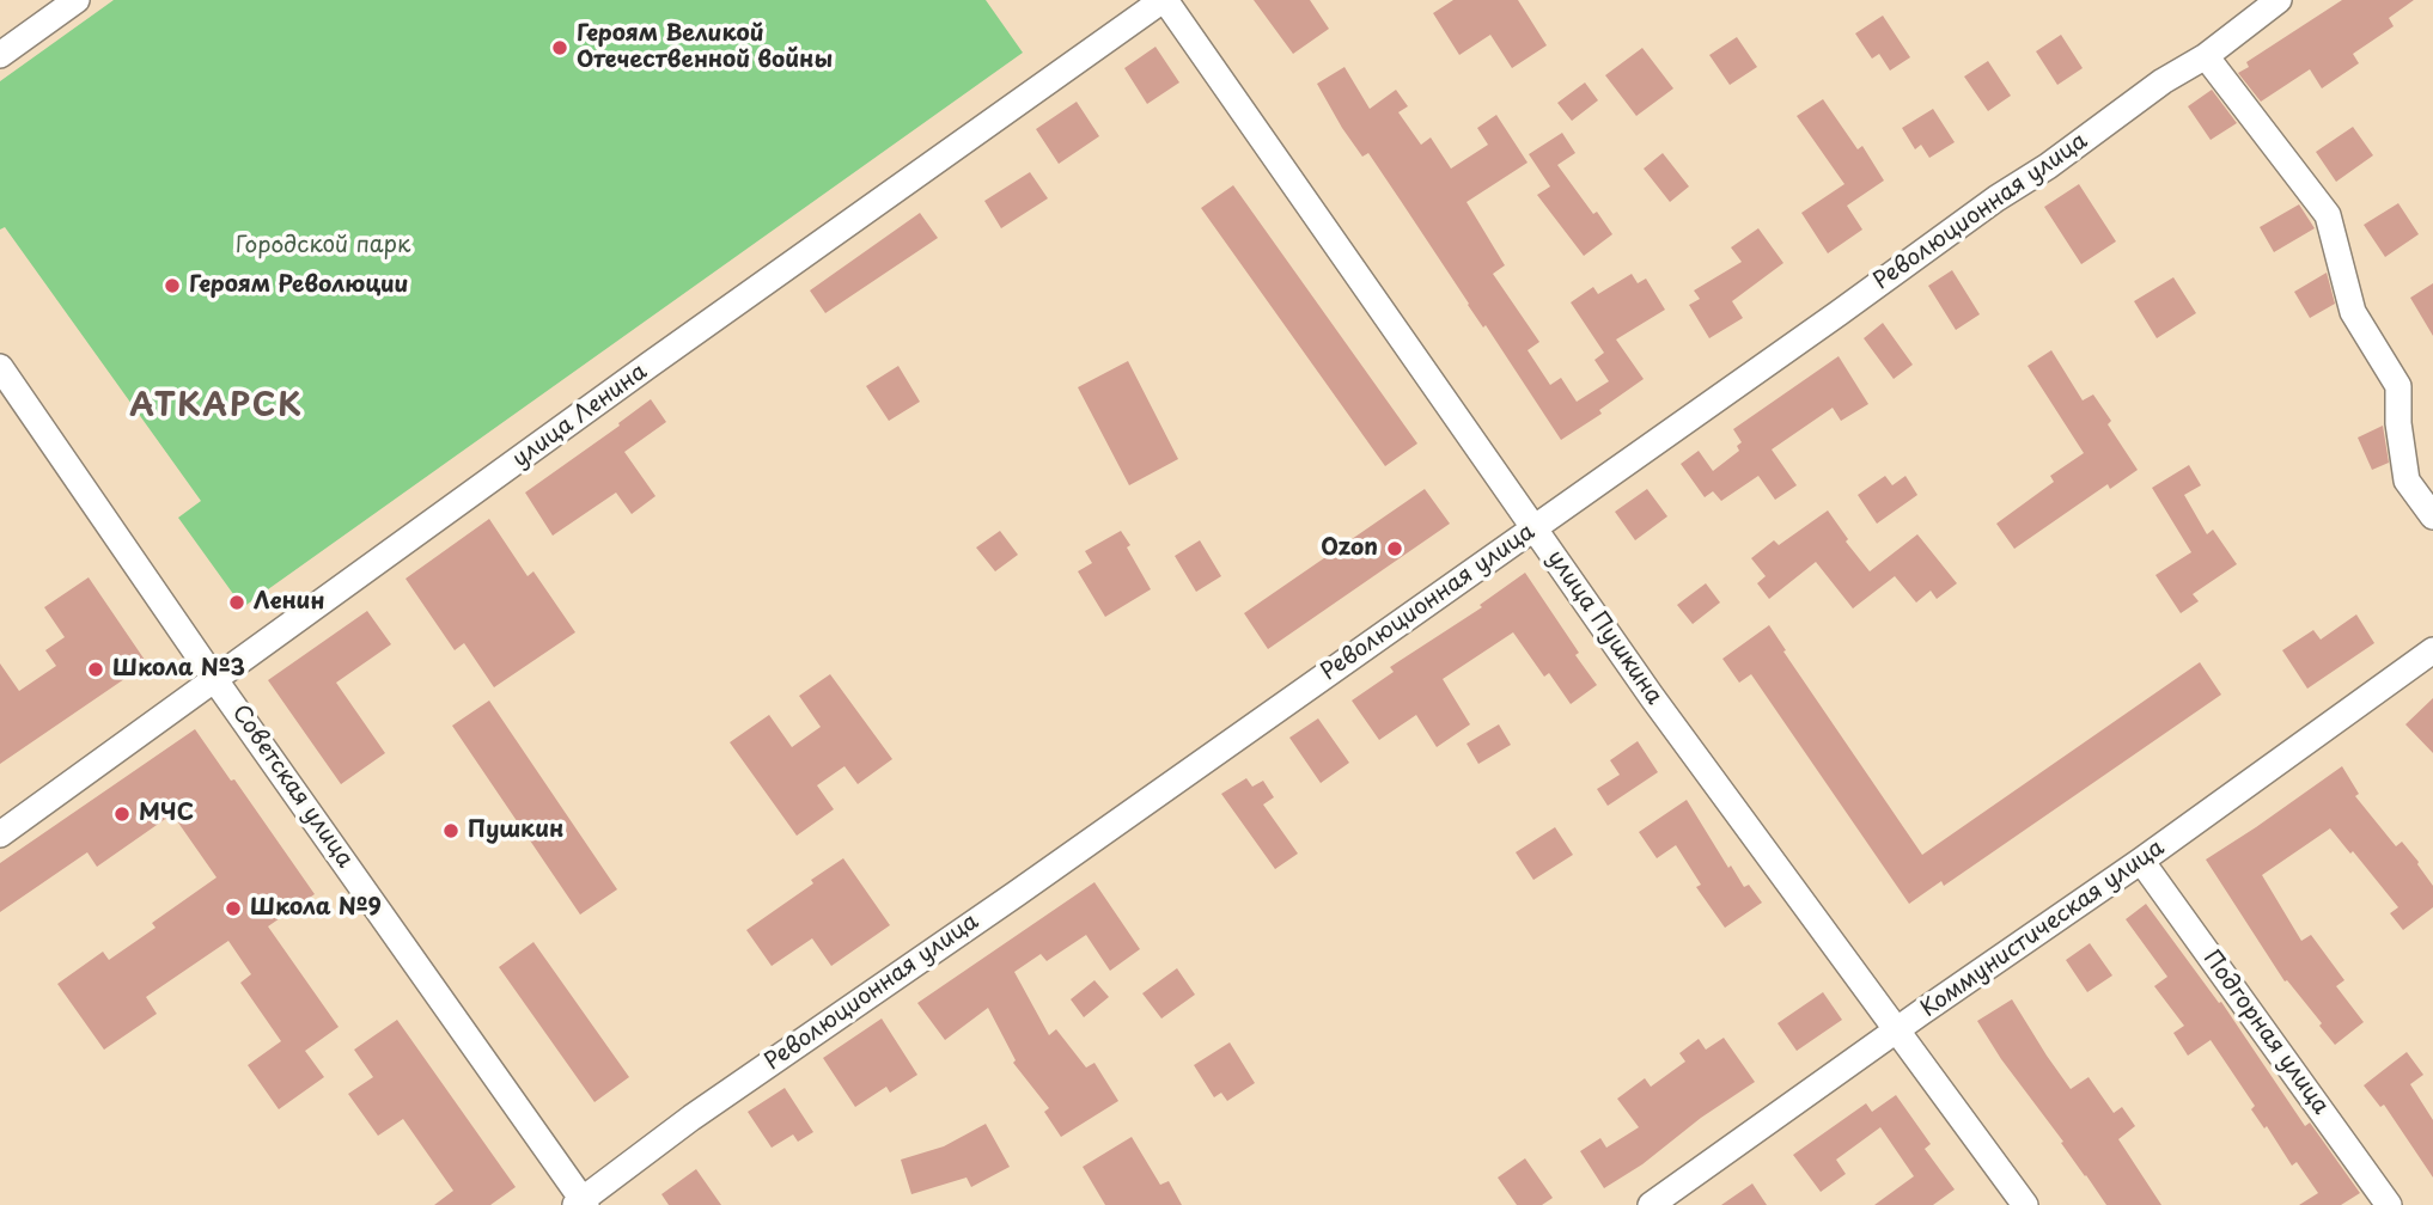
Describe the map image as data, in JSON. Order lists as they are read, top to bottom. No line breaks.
{"streets":{"street":["Революционная улица","улица Ленина","улица Пушкина","Советская улица","Коммунистическая улица","Подгорная улица"]},"crossings":[["Революционная улица","улица Пушкина"],["Революционная улица","Советская улица"],["улица Ленина","улица Пушкина"],["улица Ленина","Советская улица"],["улица Пушкина","Коммунистическая улица"],["Коммунистическая улица","Подгорная улица"]],"districts":["АТКАРСК"],"parks":["Городской парк"],"places":["Героям Великой Отечественной войны","Героям Революции","Ozon","Ленин","Школа №3","МЧС","Пушкин","Школа №9"]}
